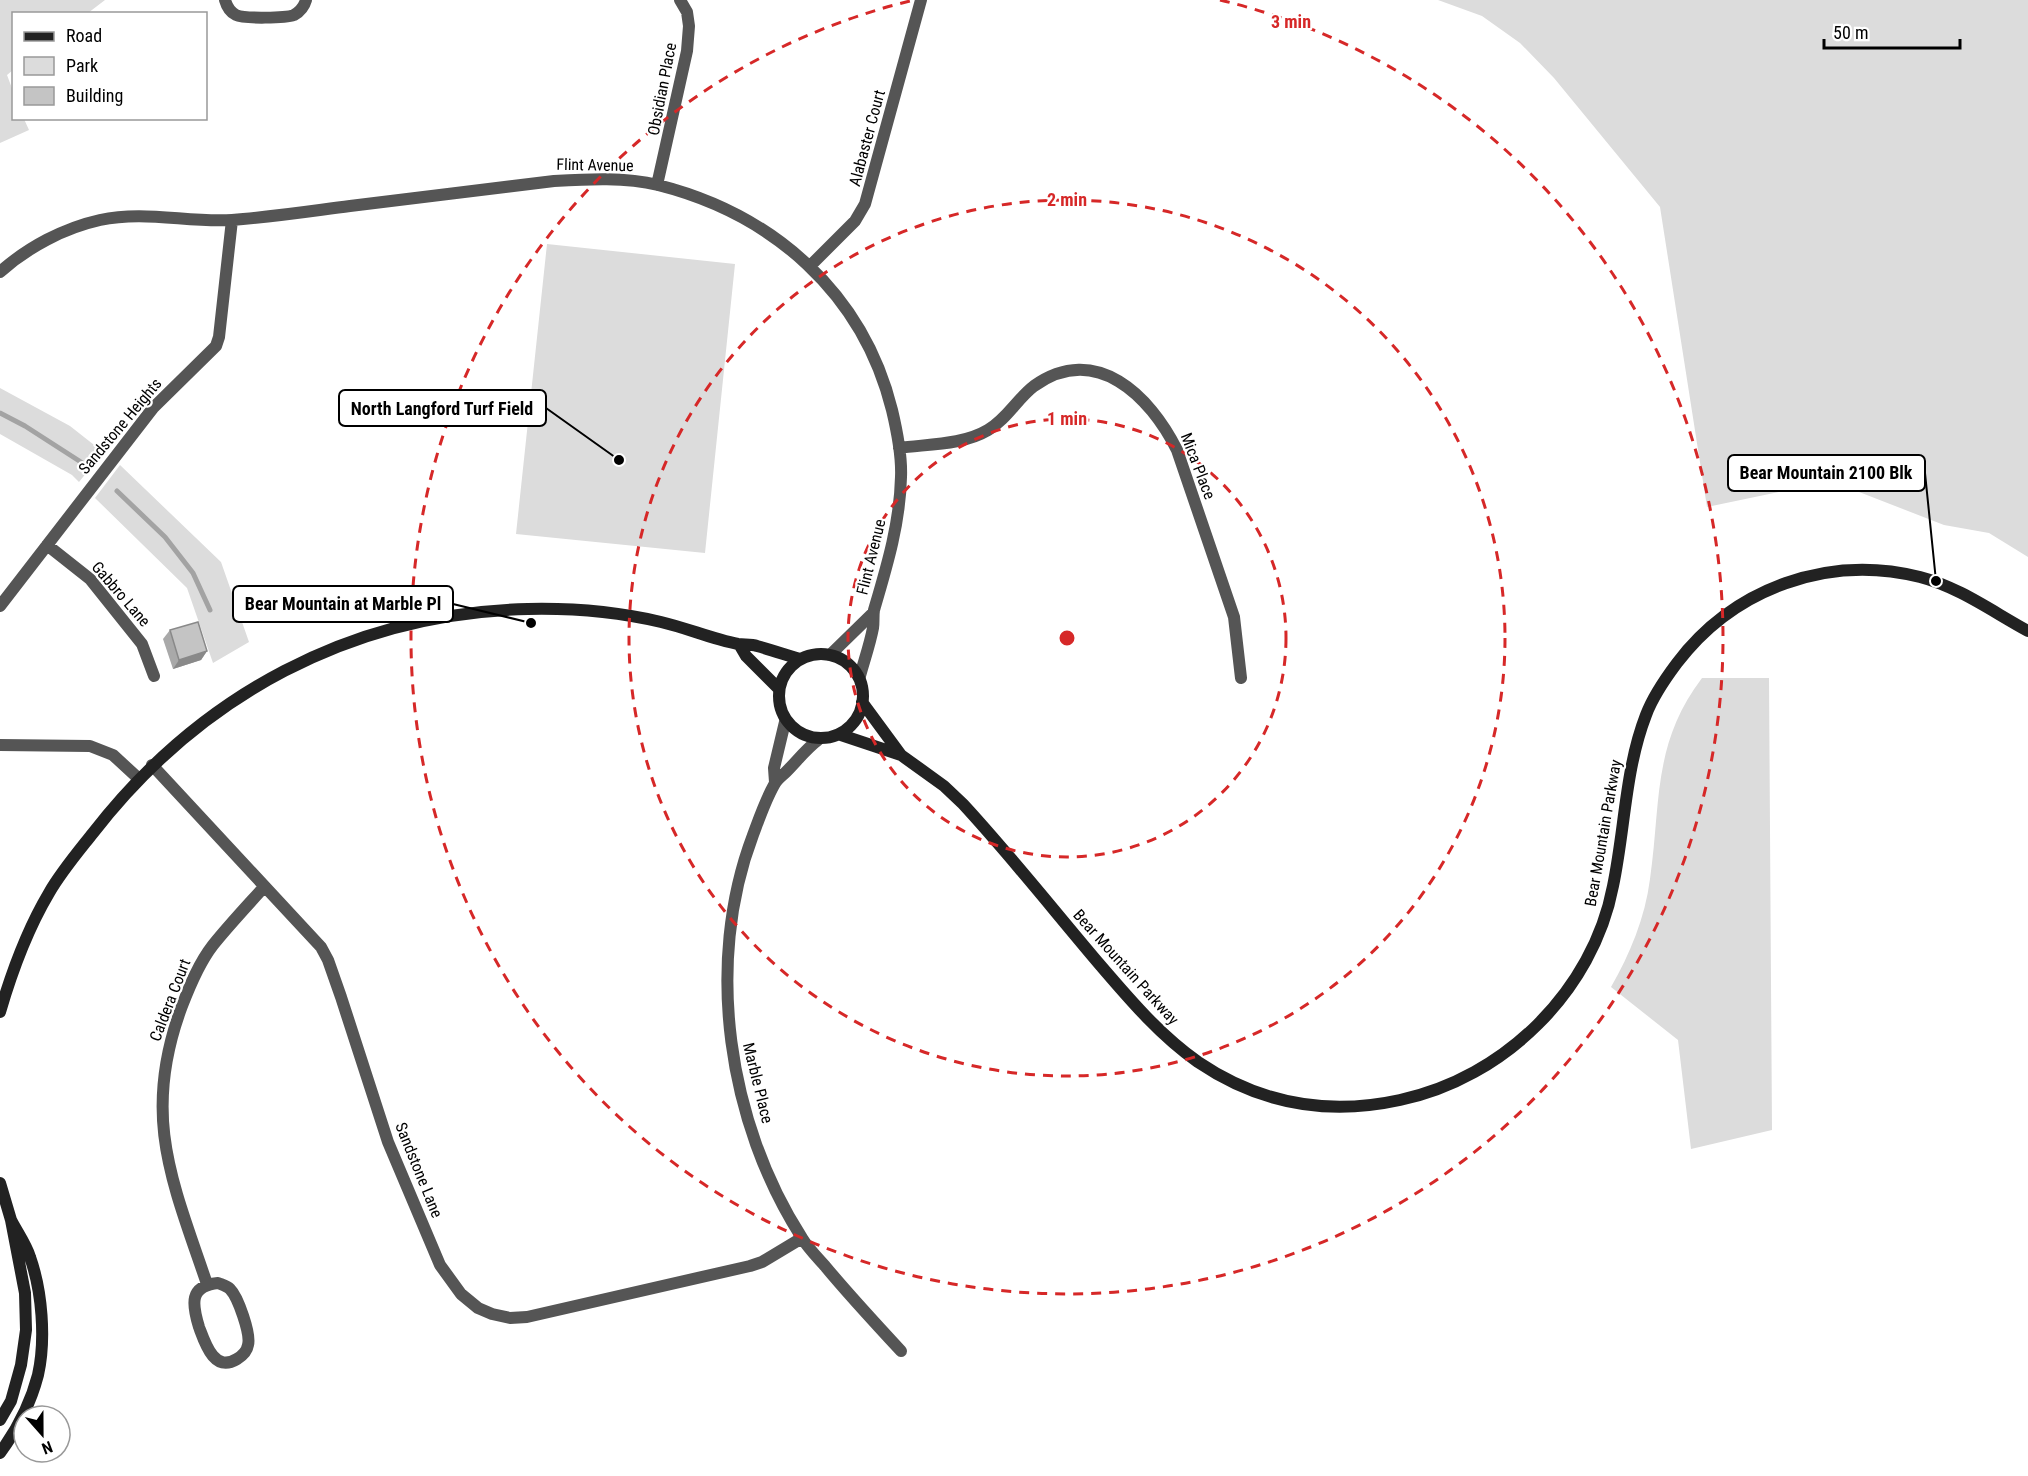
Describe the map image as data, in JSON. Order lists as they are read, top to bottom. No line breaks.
{"streets":{"street":["Obsidian Place","Alabaster Court","Flint Avenue","Sandstone Heights","Mica Place","Gabbro Lane","Bear Mountain Parkway","Caldera Court","Marble Place","Sandstone Lane"]},"crossings":[["Obsidian Place","Flint Avenue"],["Alabaster Court","Flint Avenue"],["Flint Avenue","Sandstone Heights"],["Flint Avenue","Mica Place"],["Flint Avenue","Bear Mountain Parkway"],["Flint Avenue","Marble Place"],["Sandstone Heights","Gabbro Lane"],["Bear Mountain Parkway","Marble Place"],["Caldera Court","Sandstone Lane"],["Marble Place","Sandstone Lane"]],"places":["North Langford Turf Field","Bear Mountain 2100 Blk","Bear Mountain at Marble Pl"],"legend":["Road","Park","Building"],"scale_bar":"50 m","north":"bottom","rings":["3 min","2 min","1 min"]}
